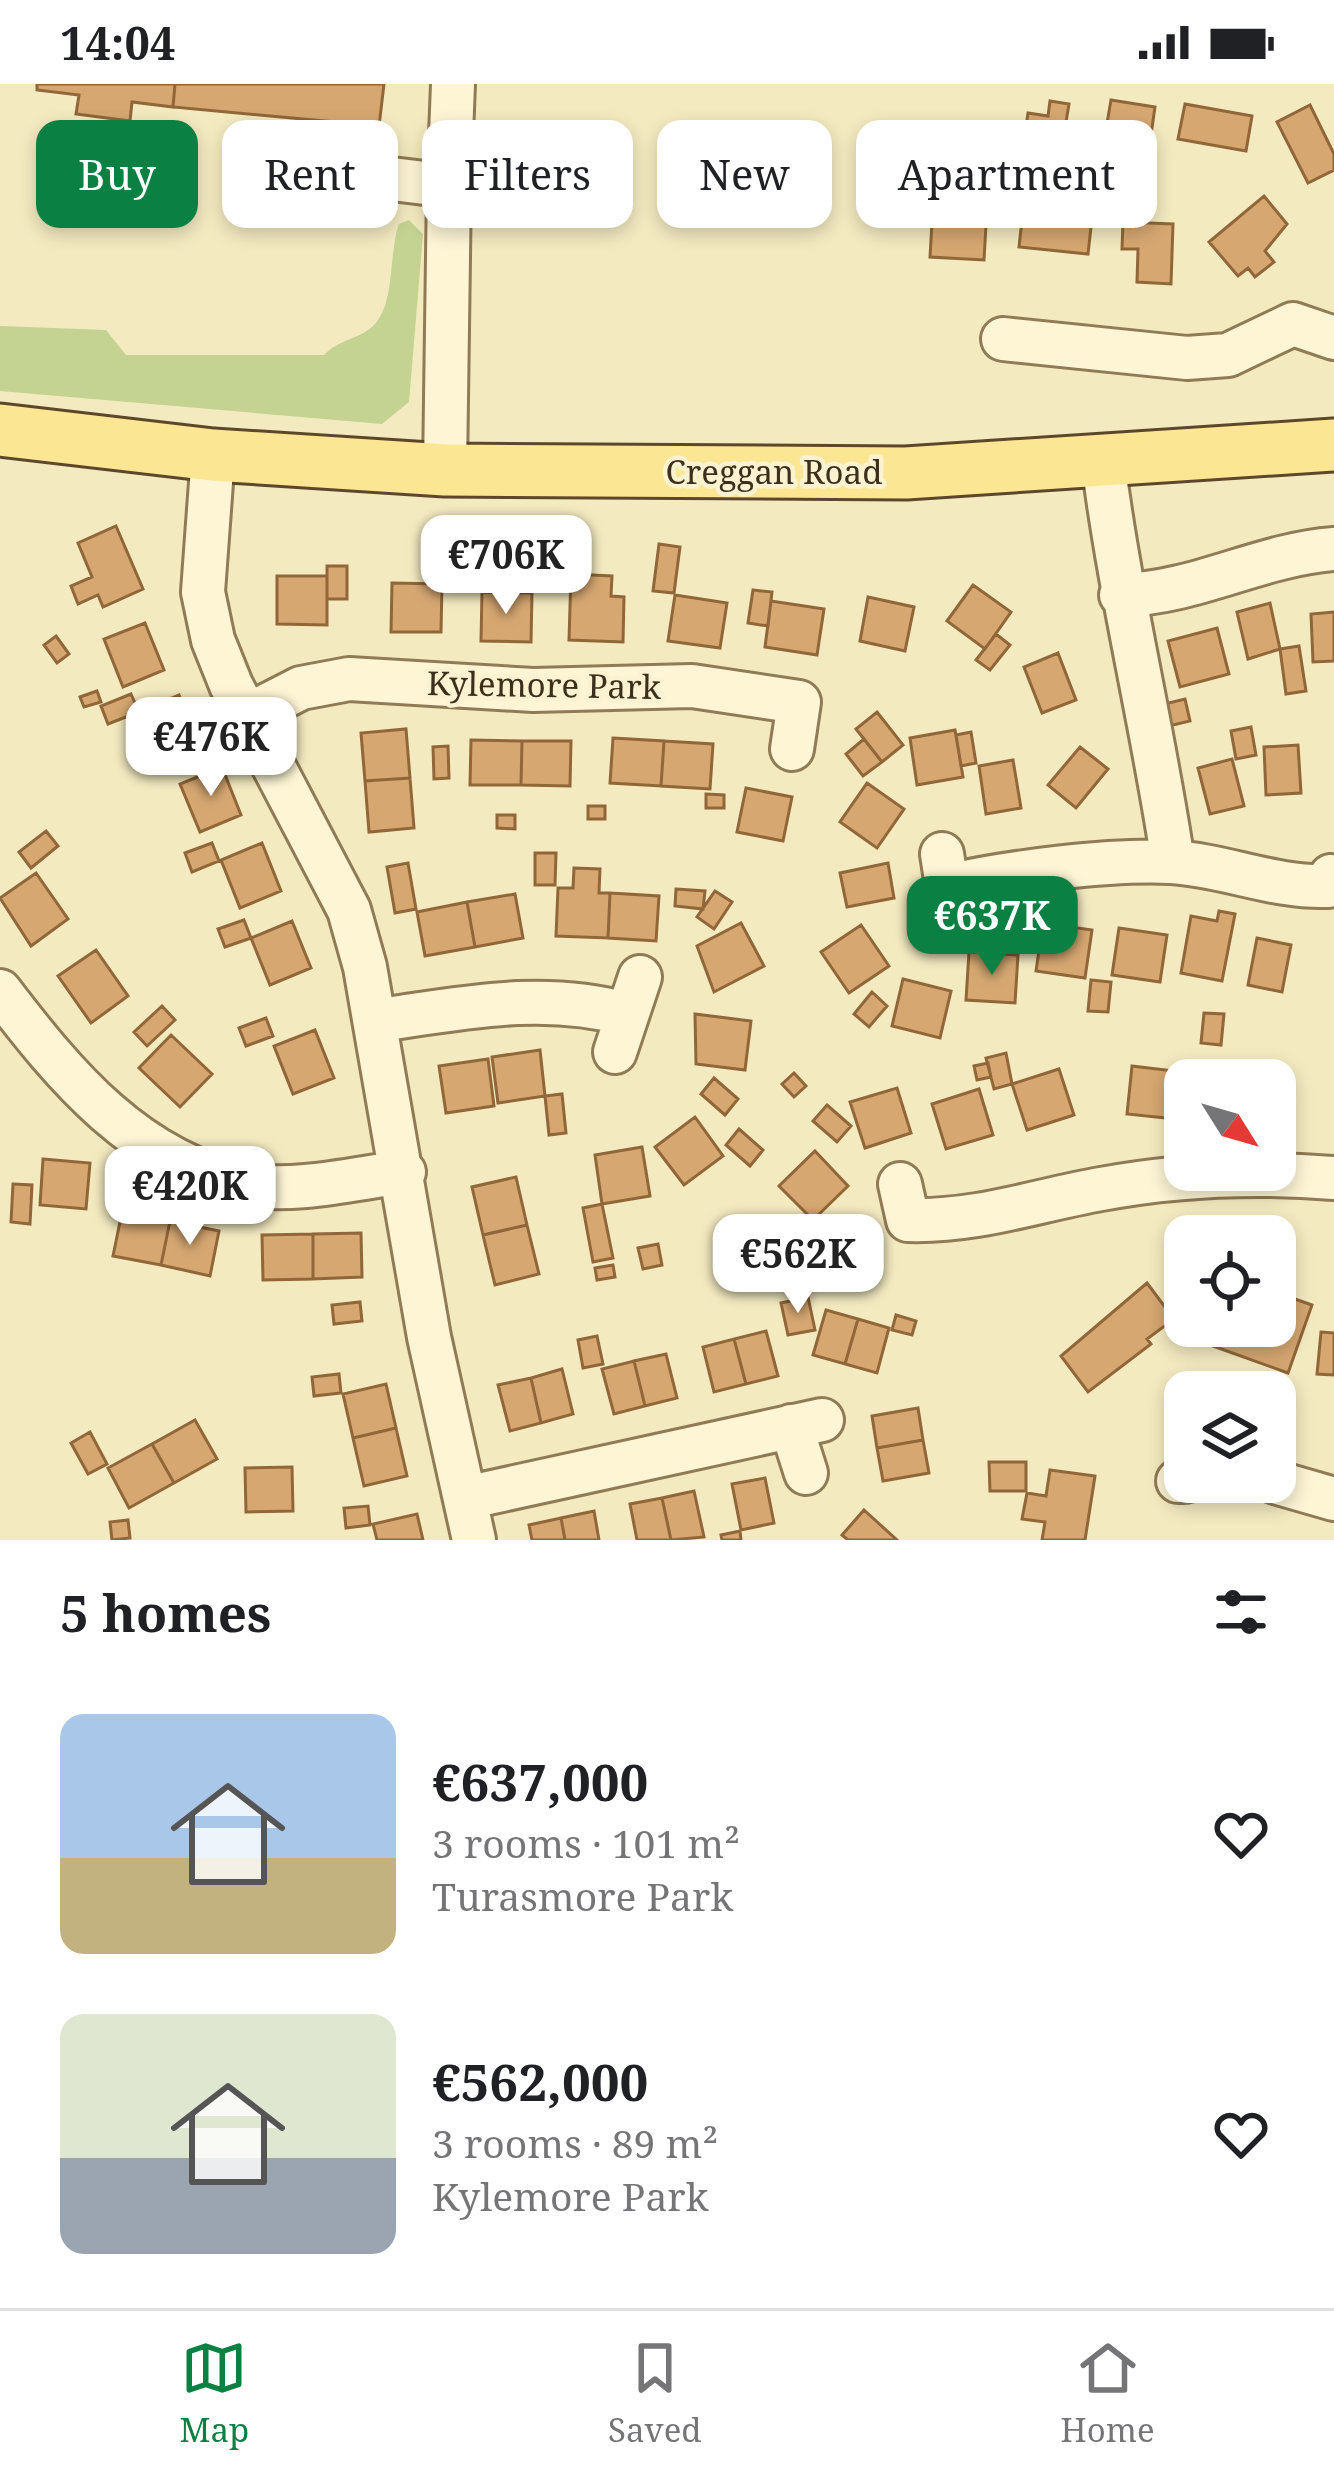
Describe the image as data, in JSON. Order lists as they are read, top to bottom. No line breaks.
{"streets":{"main road":["Creggan Road"],"street":["Kylemore Park"]},"north":"bottom right","page":{"status":"14:04","chip":["Buy","Rent","Filters","New","Apartment"],"price":["€706K","€476K","€637K","€420K","€562K"],"heading":"5 homes","list":[{"name":"€637,000","note":"3 rooms · 101 m² · Turasmore Park"},{"name":"€562,000","note":"3 rooms · 89 m² · Kylemore Park"}],"tabs":["Map","Saved","Home"]}}
